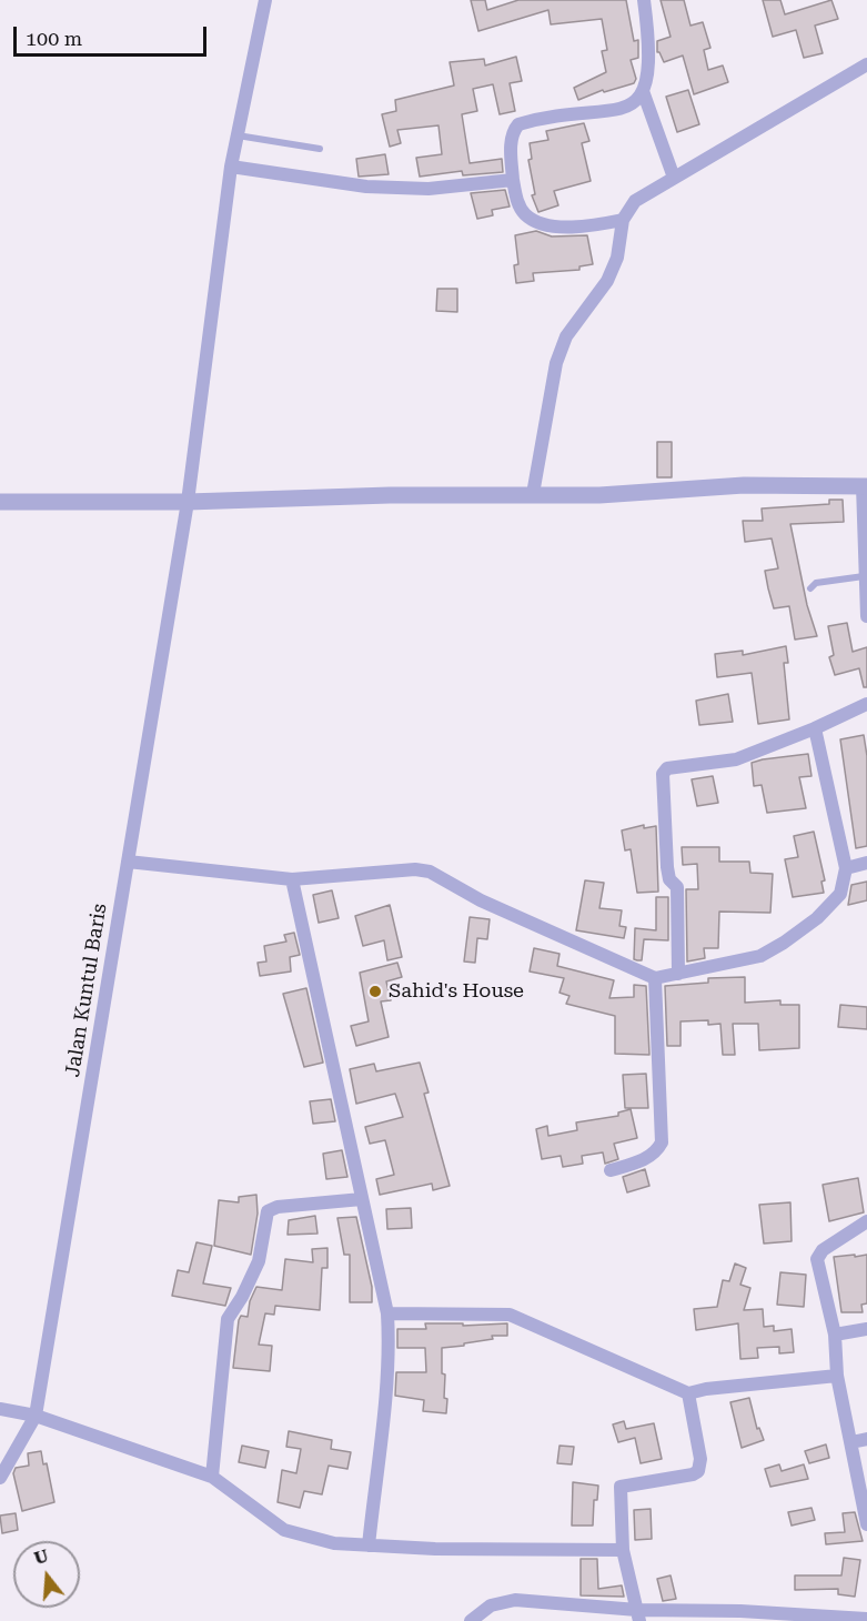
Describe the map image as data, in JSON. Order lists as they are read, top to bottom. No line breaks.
{"streets":{"street":["Jalan Kuntul Baris"]},"places":["Sahid's House"],"scale_bar":"100 m","north":"top"}
